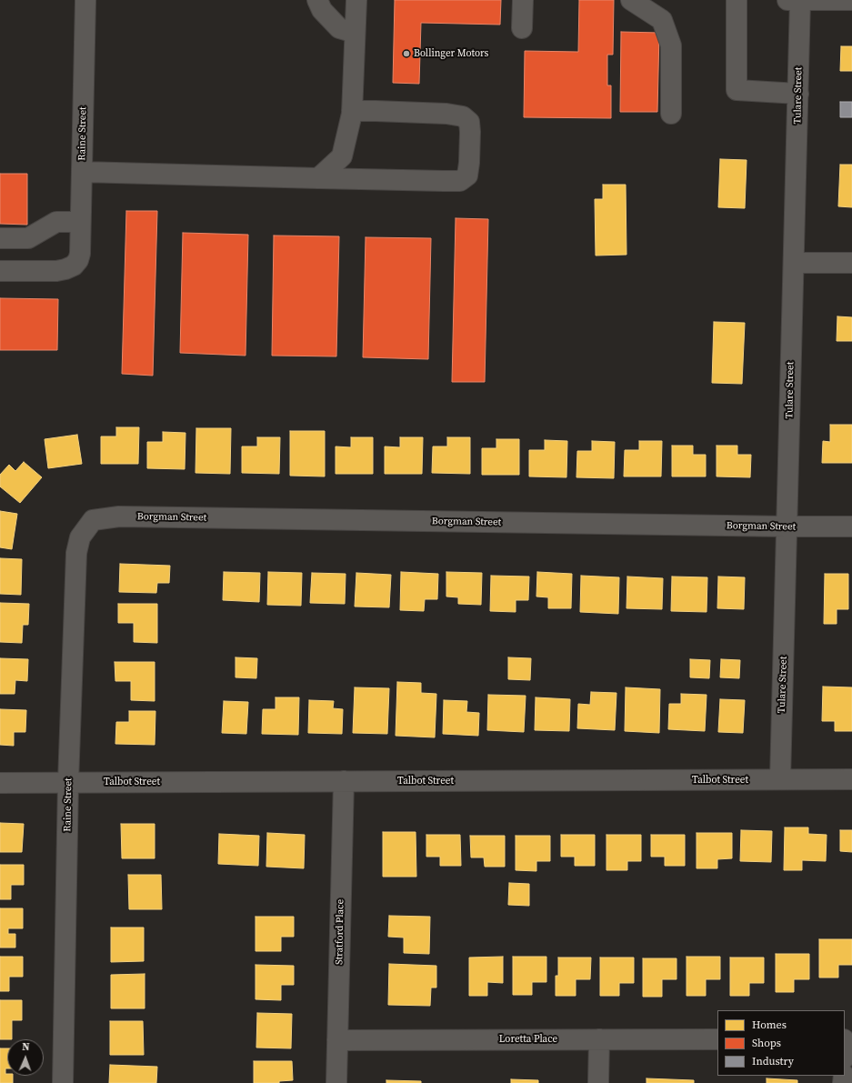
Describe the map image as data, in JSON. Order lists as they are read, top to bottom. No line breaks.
{"streets":{"street":["Tulare Street","Raine Street","Borgman Street","Talbot Street","Stratford Place","Loretta Place"]},"crossings":[["Tulare Street","Borgman Street"],["Tulare Street","Talbot Street"],["Raine Street","Borgman Street"],["Raine Street","Talbot Street"],["Talbot Street","Stratford Place"],["Stratford Place","Loretta Place"]],"places":["Bollinger Motors"],"legend":["Homes","Shops","Industry"],"north":"top"}
